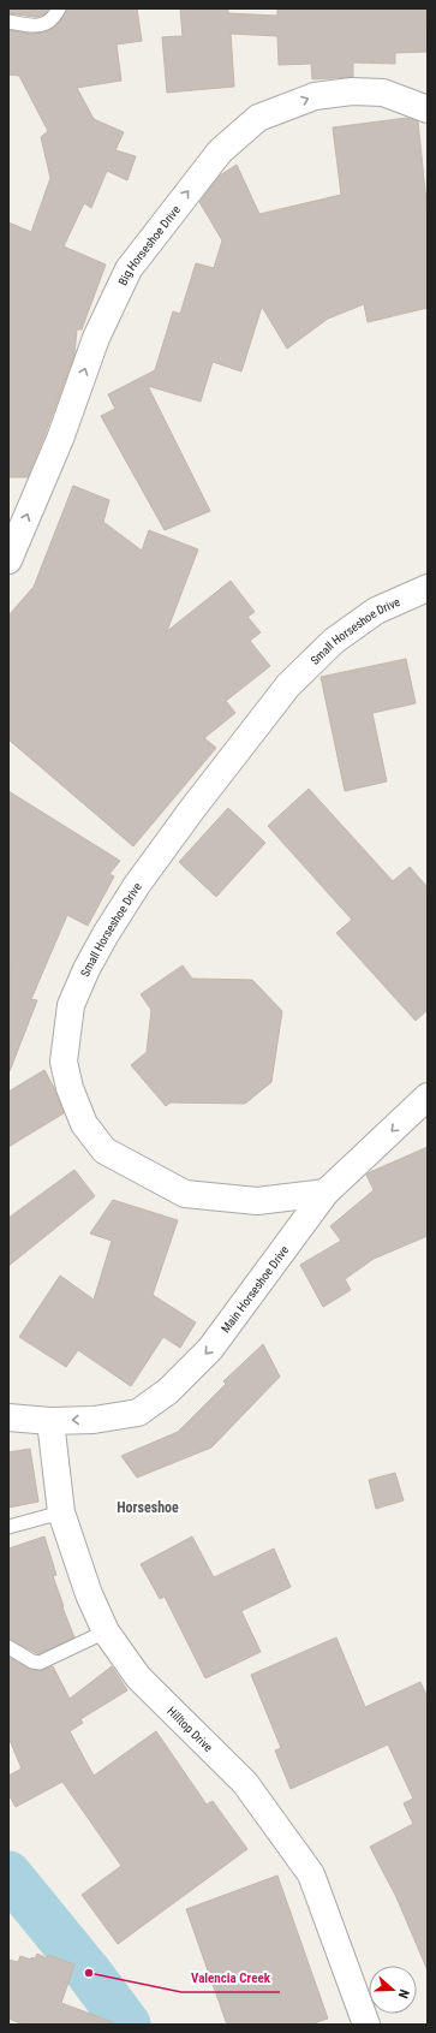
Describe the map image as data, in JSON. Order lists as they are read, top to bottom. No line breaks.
{"streets":{"street":["Big Horseshoe Drive","Small Horseshoe Drive","Main Horseshoe Drive","Hilltop Drive"]},"crossings":[["Small Horseshoe Drive","Main Horseshoe Drive"],["Main Horseshoe Drive","Hilltop Drive"]],"one_way":["Big Horseshoe Drive","Main Horseshoe Drive"],"districts":["Horseshoe"],"places":["Valencia Creek"],"north":"right"}
